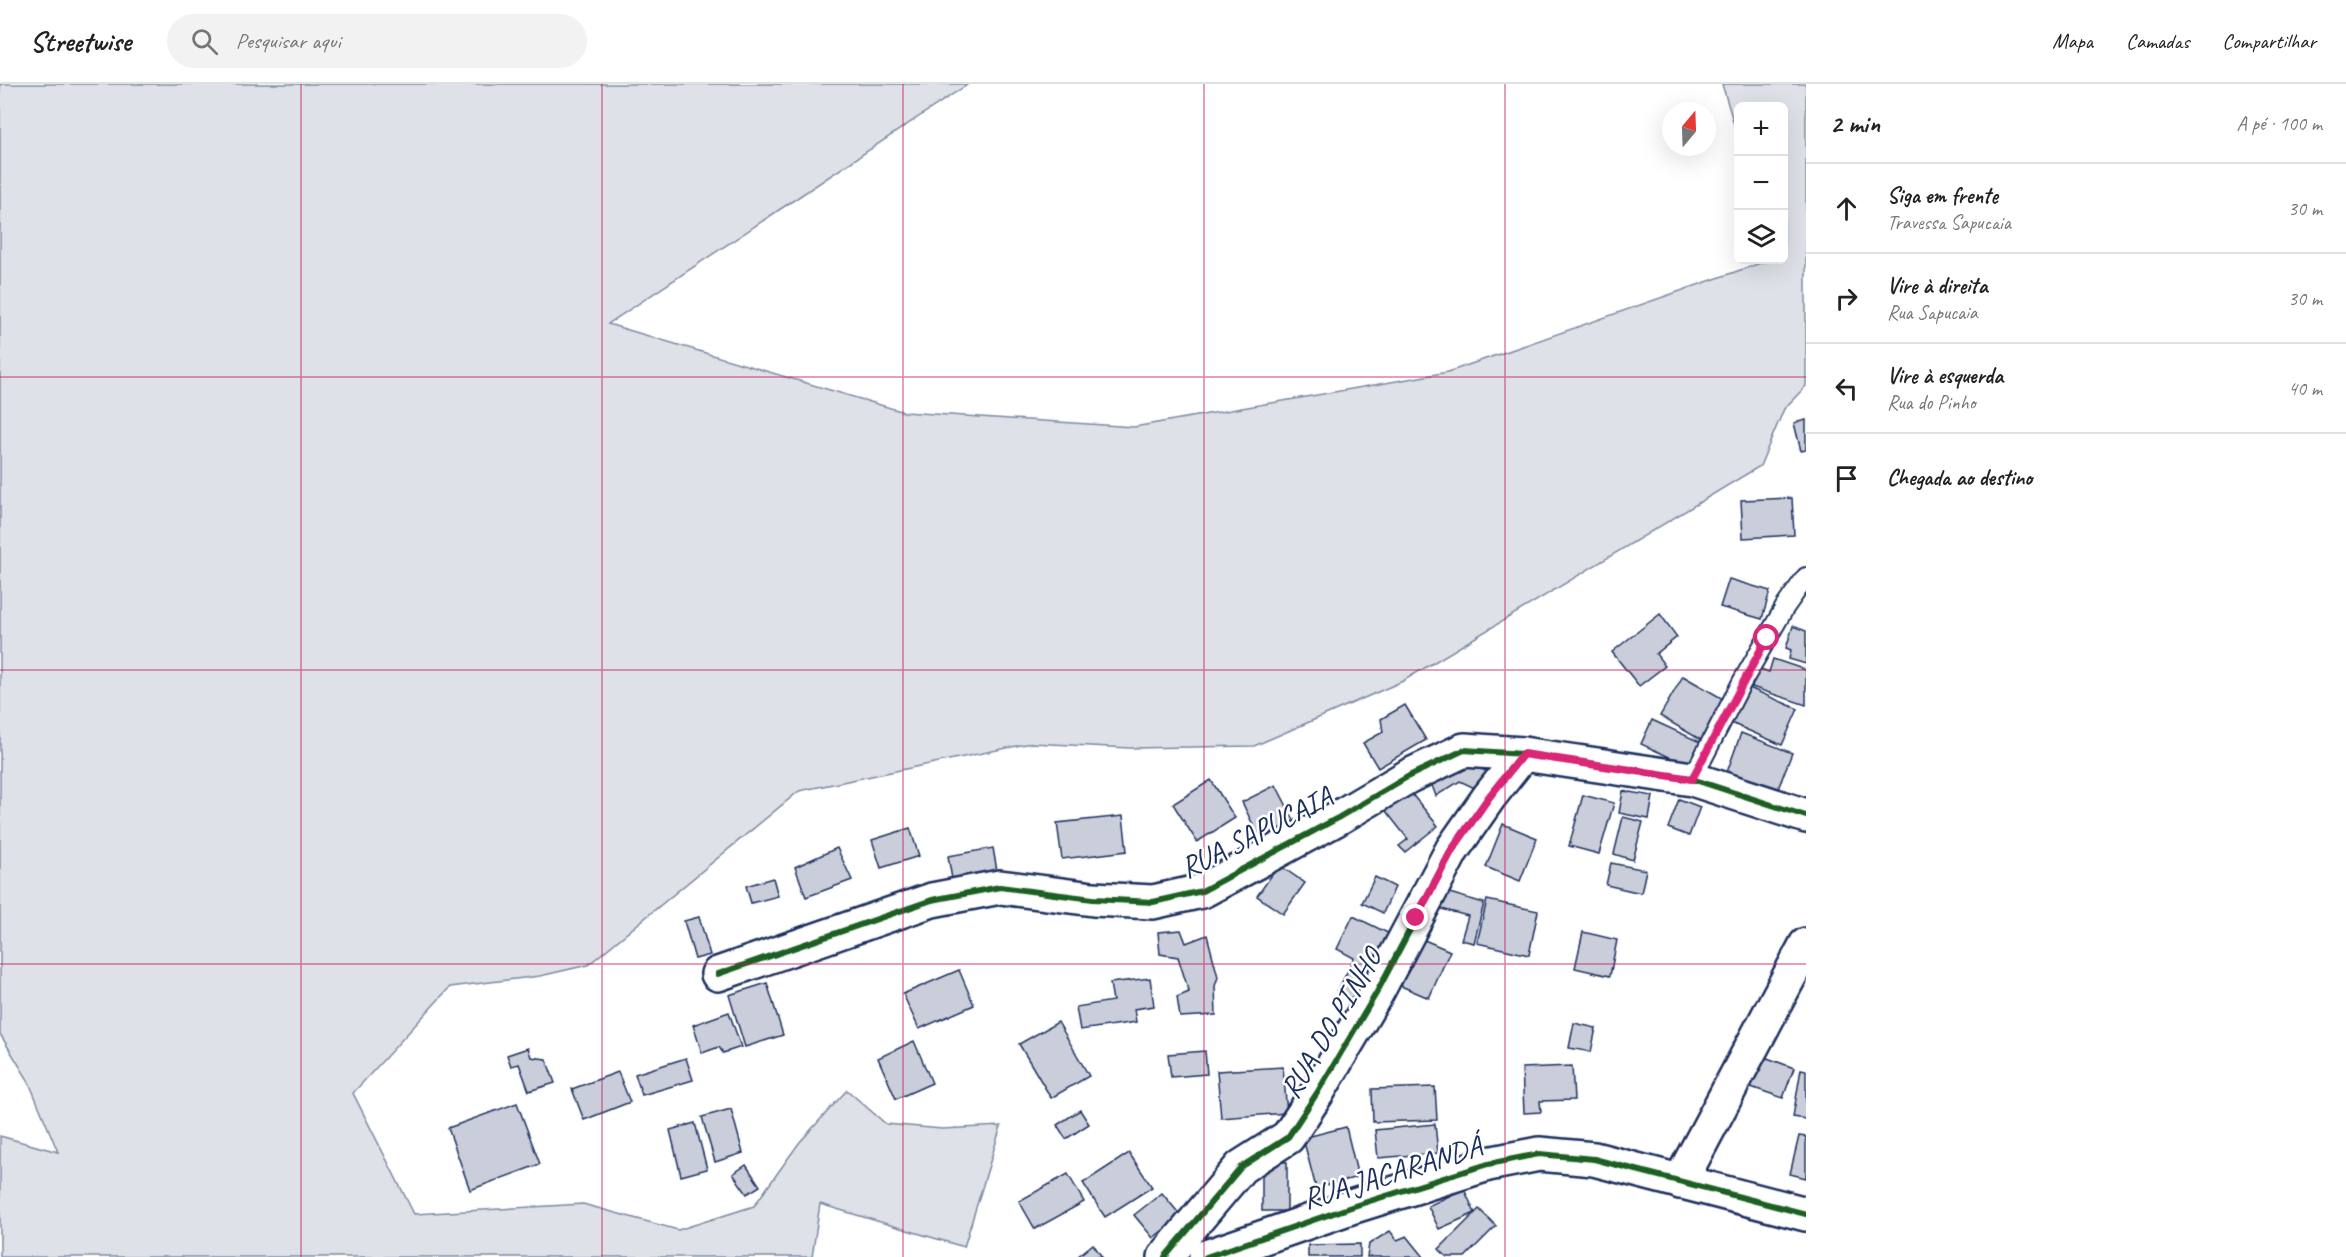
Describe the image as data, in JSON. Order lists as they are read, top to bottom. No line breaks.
{"streets":{"street":["RUA SAPUCAIA","RUA DO PINHO","RUA JACARANDÁ"]},"crossings":[["RUA SAPUCAIA","RUA DO PINHO"]],"north":"top","page":{"header":"Streetwise","search":"Pesquisar aqui","nav":["Mapa","Camadas","Compartilhar"],"heading":["2 min","A pé · 100 m"],"map_buttons":["+","−"],"list":[["Siga em frente","Travessa Sapucaia","30 m"],["Vire à direita","Rua Sapucaia","30 m"],["Vire à esquerda","Rua do Pinho","40 m"],"Chegada ao destino"]}}
